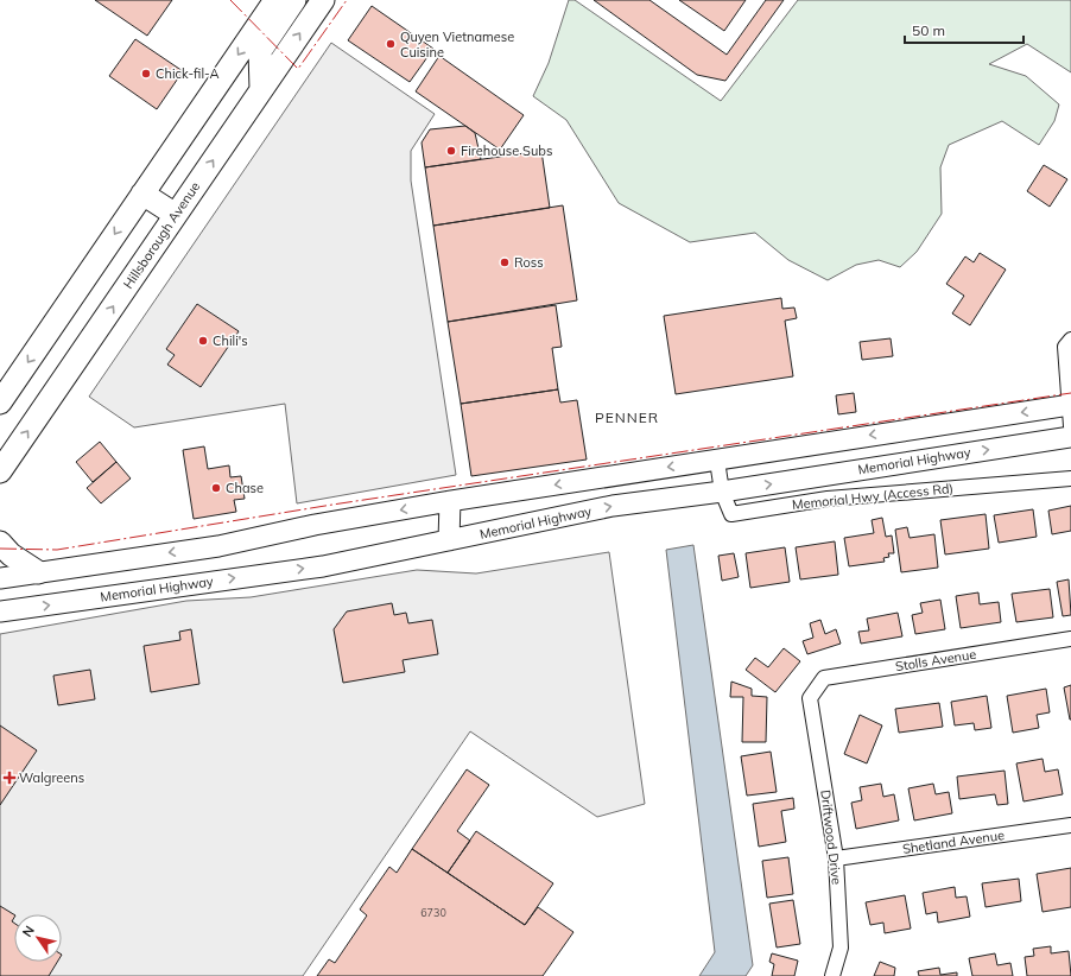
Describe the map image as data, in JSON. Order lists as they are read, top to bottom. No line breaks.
{"streets":{"main road":["Hillsborough Avenue","Memorial Highway"],"street":["Memorial Hwy (Access Rd)","Stolls Avenue","Driftwood Drive","Shetland Avenue"]},"crossings":[["Memorial Highway","Memorial Hwy (Access Rd)"],["Stolls Avenue","Driftwood Drive"],["Driftwood Drive","Shetland Avenue"]],"districts":["PENNER"],"places":{"other":["Quyen Vietnamese Cuisine","Chick-fil-A","Firehouse Subs","Ross","Chili's","Chase"],"health":["Walgreens"]},"house_numbers":["6730"],"scale_bar":"50 m","north":"top left"}
